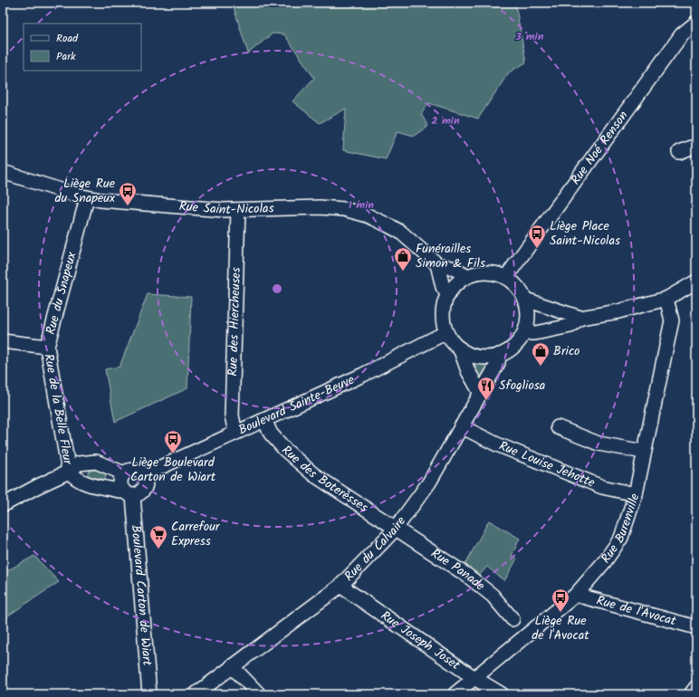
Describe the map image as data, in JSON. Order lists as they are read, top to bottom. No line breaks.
{"streets":{"street":["Rue Noé Renson","Rue Saint-Nicolas","Rue du Snapeux","Rue des Hiercheuses","Boulevard Sainte-Beuve","Rue de la Belle Fleur","Rue Louise Jehotte","Rue des Boterèsses","Rue Burenville","Rue du Calvaire","Rue Panade","Boulevard Carton de Wiart","Rue de l'Avocat","Rue Joseph Joset"]},"crossings":[["Rue Noé Renson","Rue Saint-Nicolas"],["Rue Noé Renson","Boulevard Sainte-Beuve"],["Rue Noé Renson","Rue du Calvaire"],["Rue Saint-Nicolas","Rue du Snapeux"],["Rue Saint-Nicolas","Rue des Hiercheuses"],["Rue Saint-Nicolas","Boulevard Sainte-Beuve"],["Rue Saint-Nicolas","Rue du Calvaire"],["Rue du Snapeux","Rue de la Belle Fleur"],["Rue des Hiercheuses","Boulevard Sainte-Beuve"],["Boulevard Sainte-Beuve","Rue des Boterèsses"],["Boulevard Sainte-Beuve","Rue du Calvaire"],["Boulevard Sainte-Beuve","Boulevard Carton de Wiart"],["Rue Louise Jehotte","Rue Burenville"],["Rue Louise Jehotte","Rue du Calvaire"],["Rue des Boterèsses","Rue du Calvaire"],["Rue des Boterèsses","Rue Panade"],["Rue Burenville","Rue de l'Avocat"],["Rue Burenville","Rue Joseph Joset"],["Rue du Calvaire","Rue Panade"],["Rue du Calvaire","Rue Joseph Joset"]],"places":{"bus stop":["Liège Rue du Snapeux","Liège Place Saint-Nicolas","Liège Boulevard Carton de Wiart","Liège Rue de l'Avocat"],"shop":["Funérailles Simon & Fils","Brico"],"restaurant":["Sfogliosa"],"supermarket":["Carrefour Express"]},"legend":["Road","Park"],"rings":["3 min","2 min","1 min"]}
